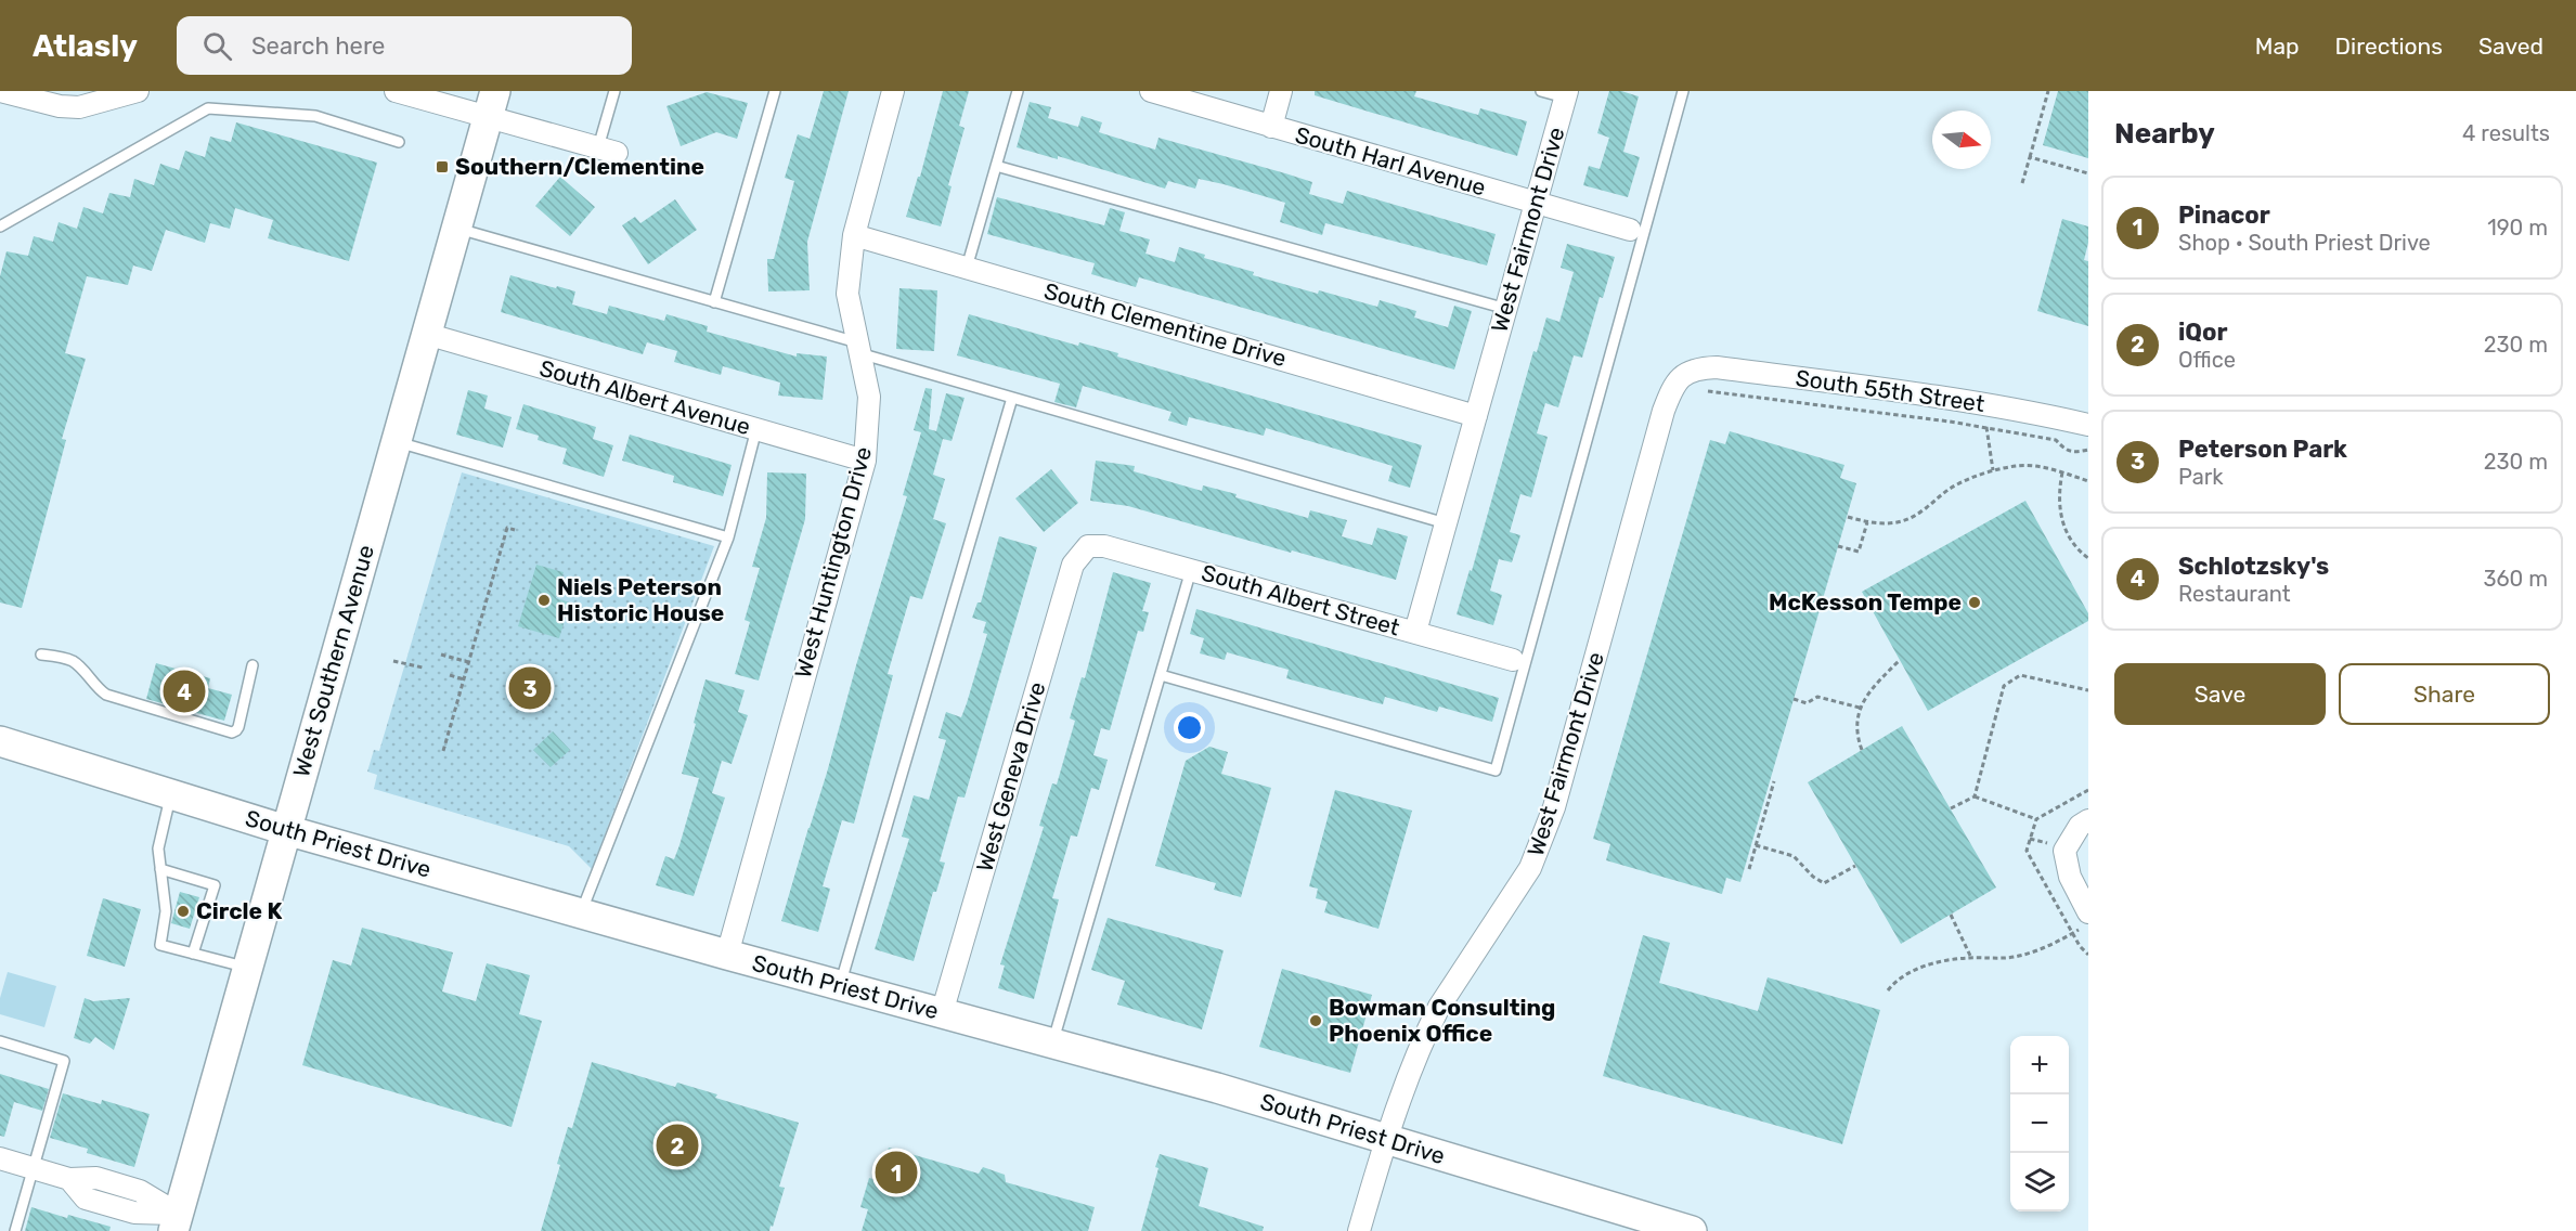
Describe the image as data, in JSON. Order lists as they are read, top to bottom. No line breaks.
{"streets":{"main road":["West Southern Avenue","South Priest Drive"],"street":["South Harl Avenue","West Fairmont Drive","South Clementine Drive","South 55th Street","South Albert Avenue","West Huntington Drive","South Albert Street","West Geneva Drive"]},"crossings":[["South Harl Avenue","West Fairmont Drive"],["West Fairmont Drive","South Clementine Drive"],["West Fairmont Drive","South 55th Street"],["West Fairmont Drive","South Albert Street"],["West Fairmont Drive","South Priest Drive"],["South Clementine Drive","West Huntington Drive"],["South Albert Avenue","West Huntington Drive"],["South Albert Avenue","West Southern Avenue"],["West Huntington Drive","South Priest Drive"],["South Albert Street","West Geneva Drive"],["West Southern Avenue","South Priest Drive"],["West Geneva Drive","South Priest Drive"]],"places":{"transit":["Southern/Clementine"],"other":["Niels Peterson Historic House","McKesson Tempe","Circle K","Bowman Consulting Phoenix Office"]},"north":"right","page":{"header":"Atlasly","search":"Search here","nav":["Map","Directions","Saved"],"heading":["Nearby","4 results"],"list":[{"mark":"1","name":"Pinacor","note":"Shop · South Priest Drive","value":"190 m"},{"mark":"2","name":"iQor","note":"Office","value":"230 m"},{"mark":"3","name":"Peterson Park","note":"Park","value":"230 m"},{"mark":"4","name":"Schlotzsky's","note":"Restaurant","value":"360 m"}],"buttons":["Save","Share"],"pins":["3","4","2","1"],"map_buttons":["+","−"]}}
